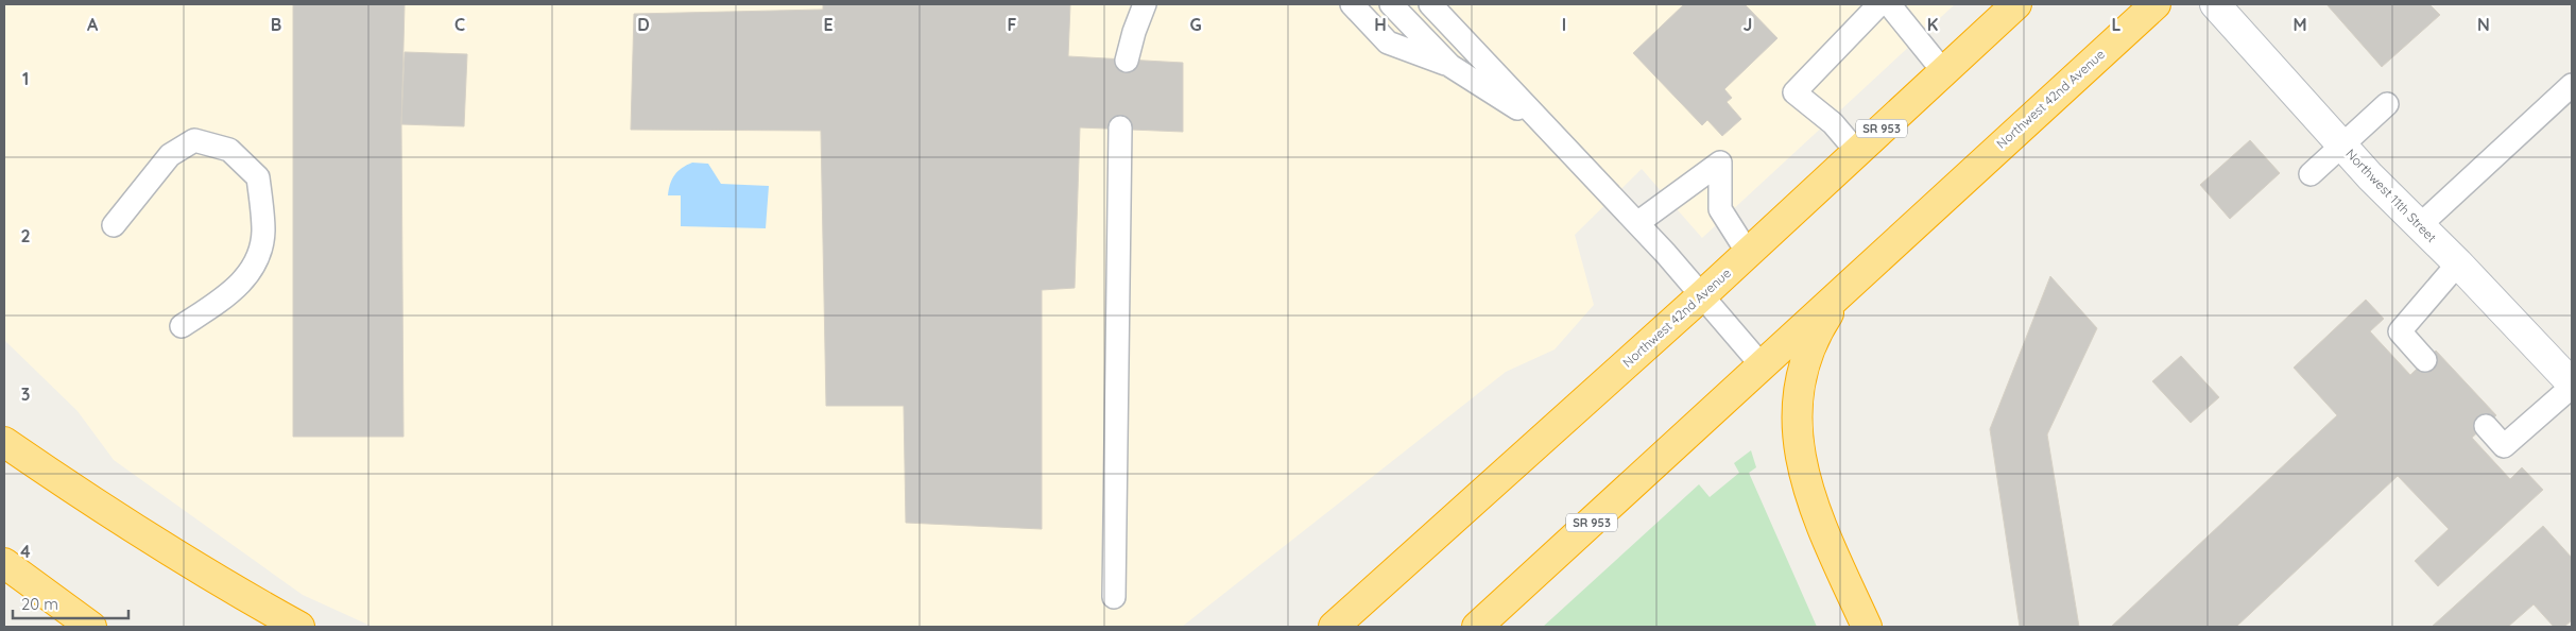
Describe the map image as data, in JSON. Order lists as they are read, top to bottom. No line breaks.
{"streets":{"highway":["Northwest 42nd Avenue","SR 953"],"street":["Northwest 11th Street"]},"scale_bar":"20 m","grid":{"columns":["A","B","C","D","E","F","G","H","I","J","K","L","M","N"],"rows":["1","2","3","4"]}}
